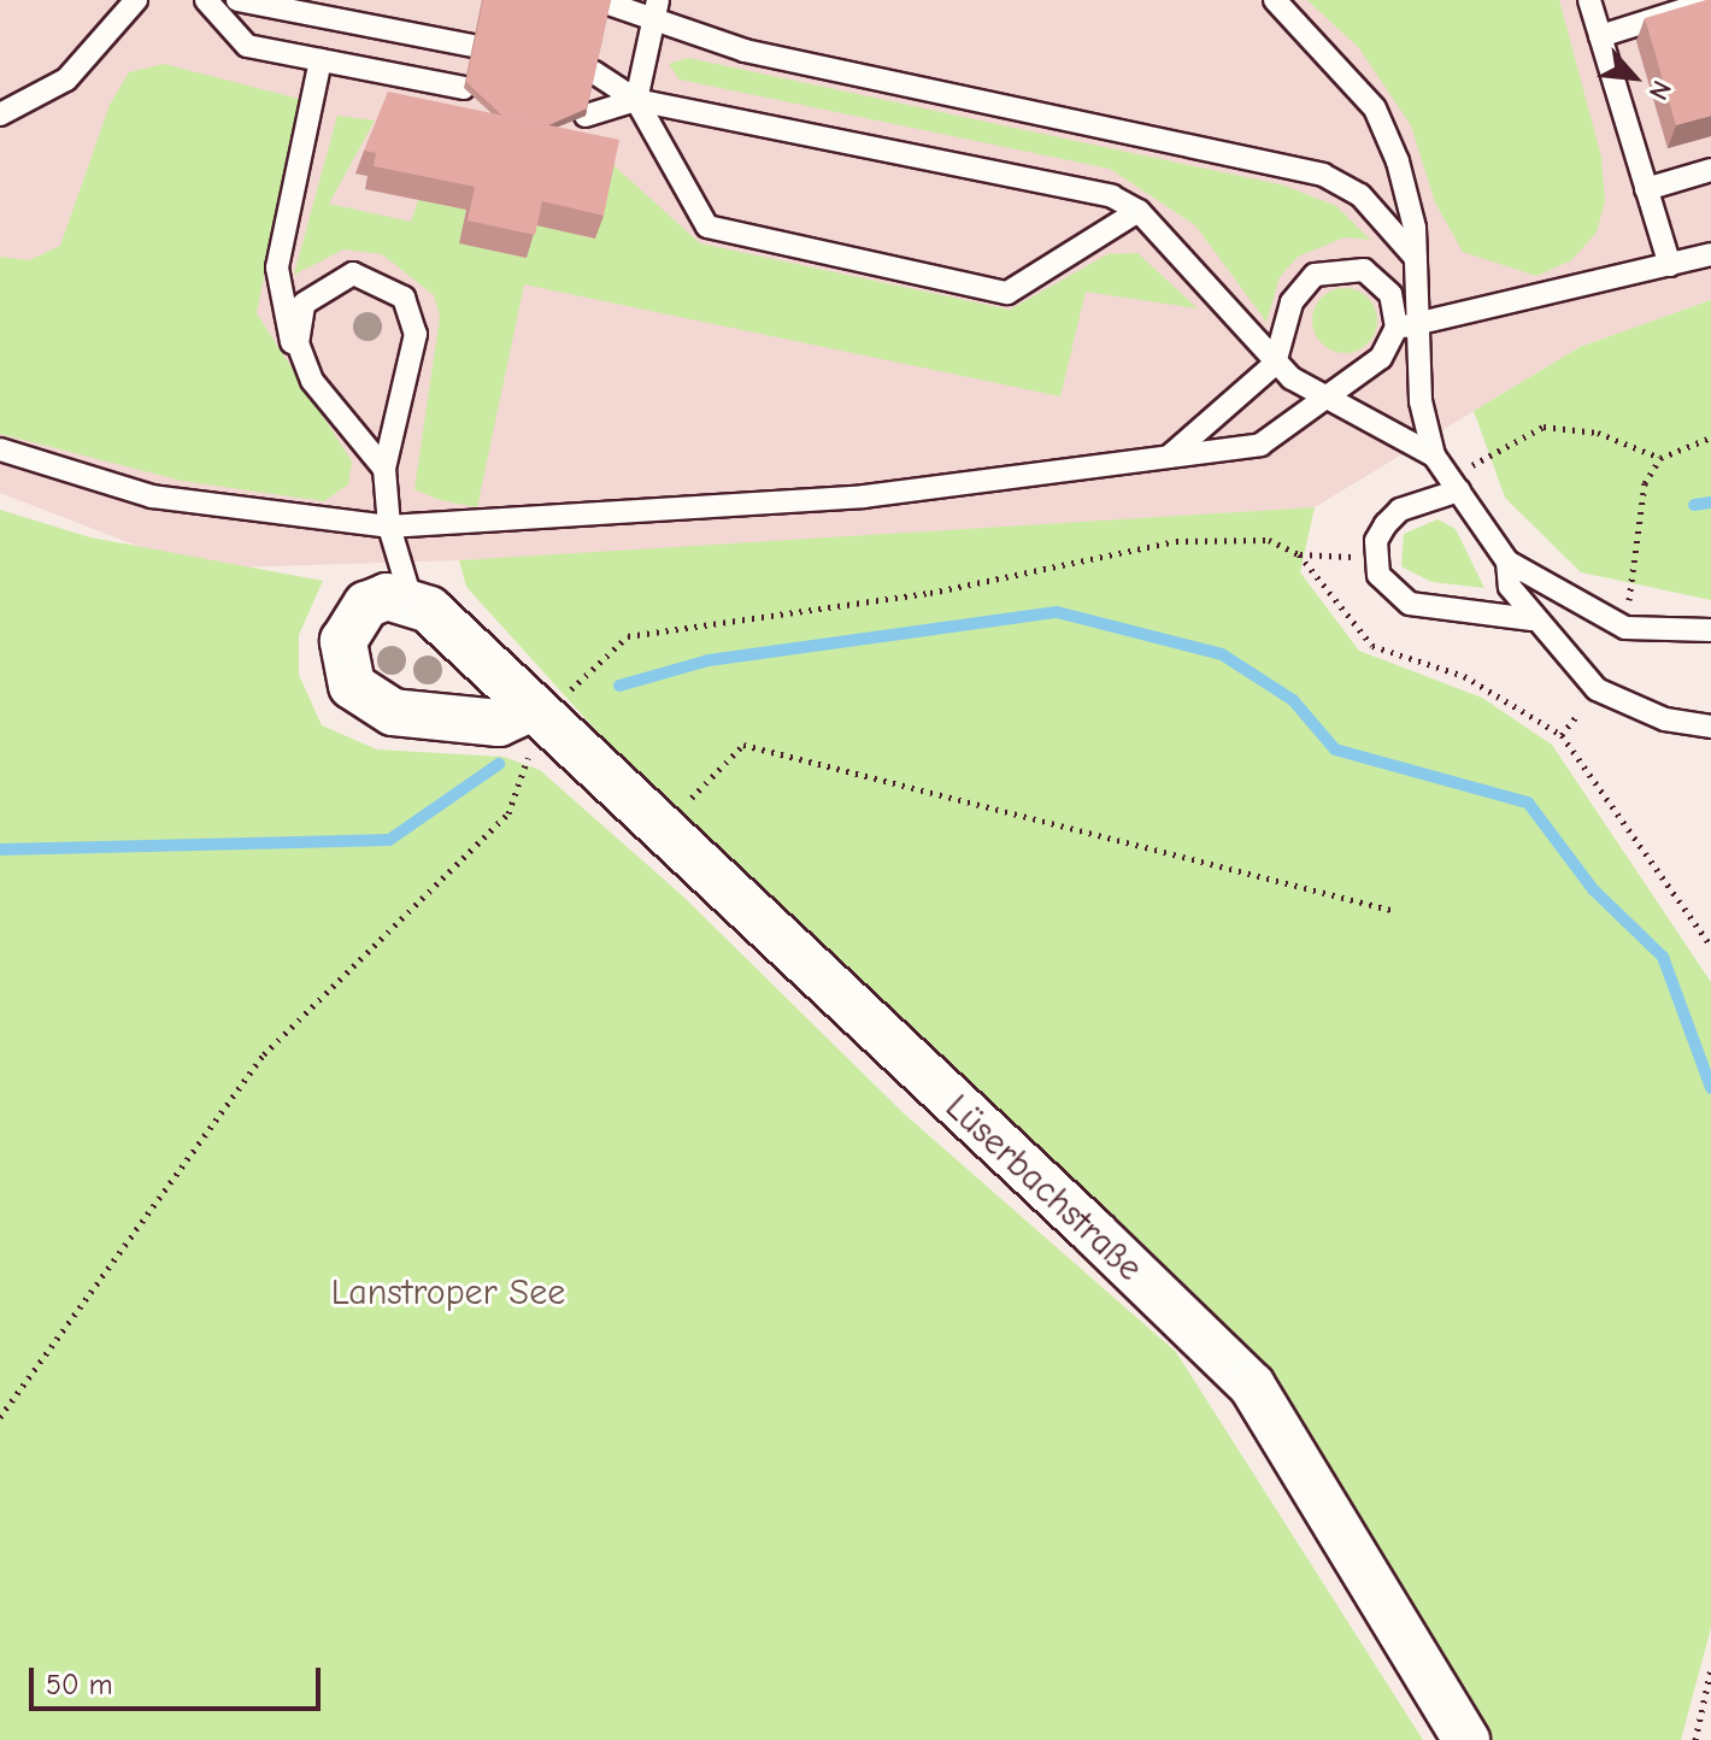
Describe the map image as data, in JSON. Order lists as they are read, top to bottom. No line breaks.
{"streets":{"street":["Lüserbachstraße"]},"parks":["Lanstroper See"],"scale_bar":"50 m","north":"bottom right"}
